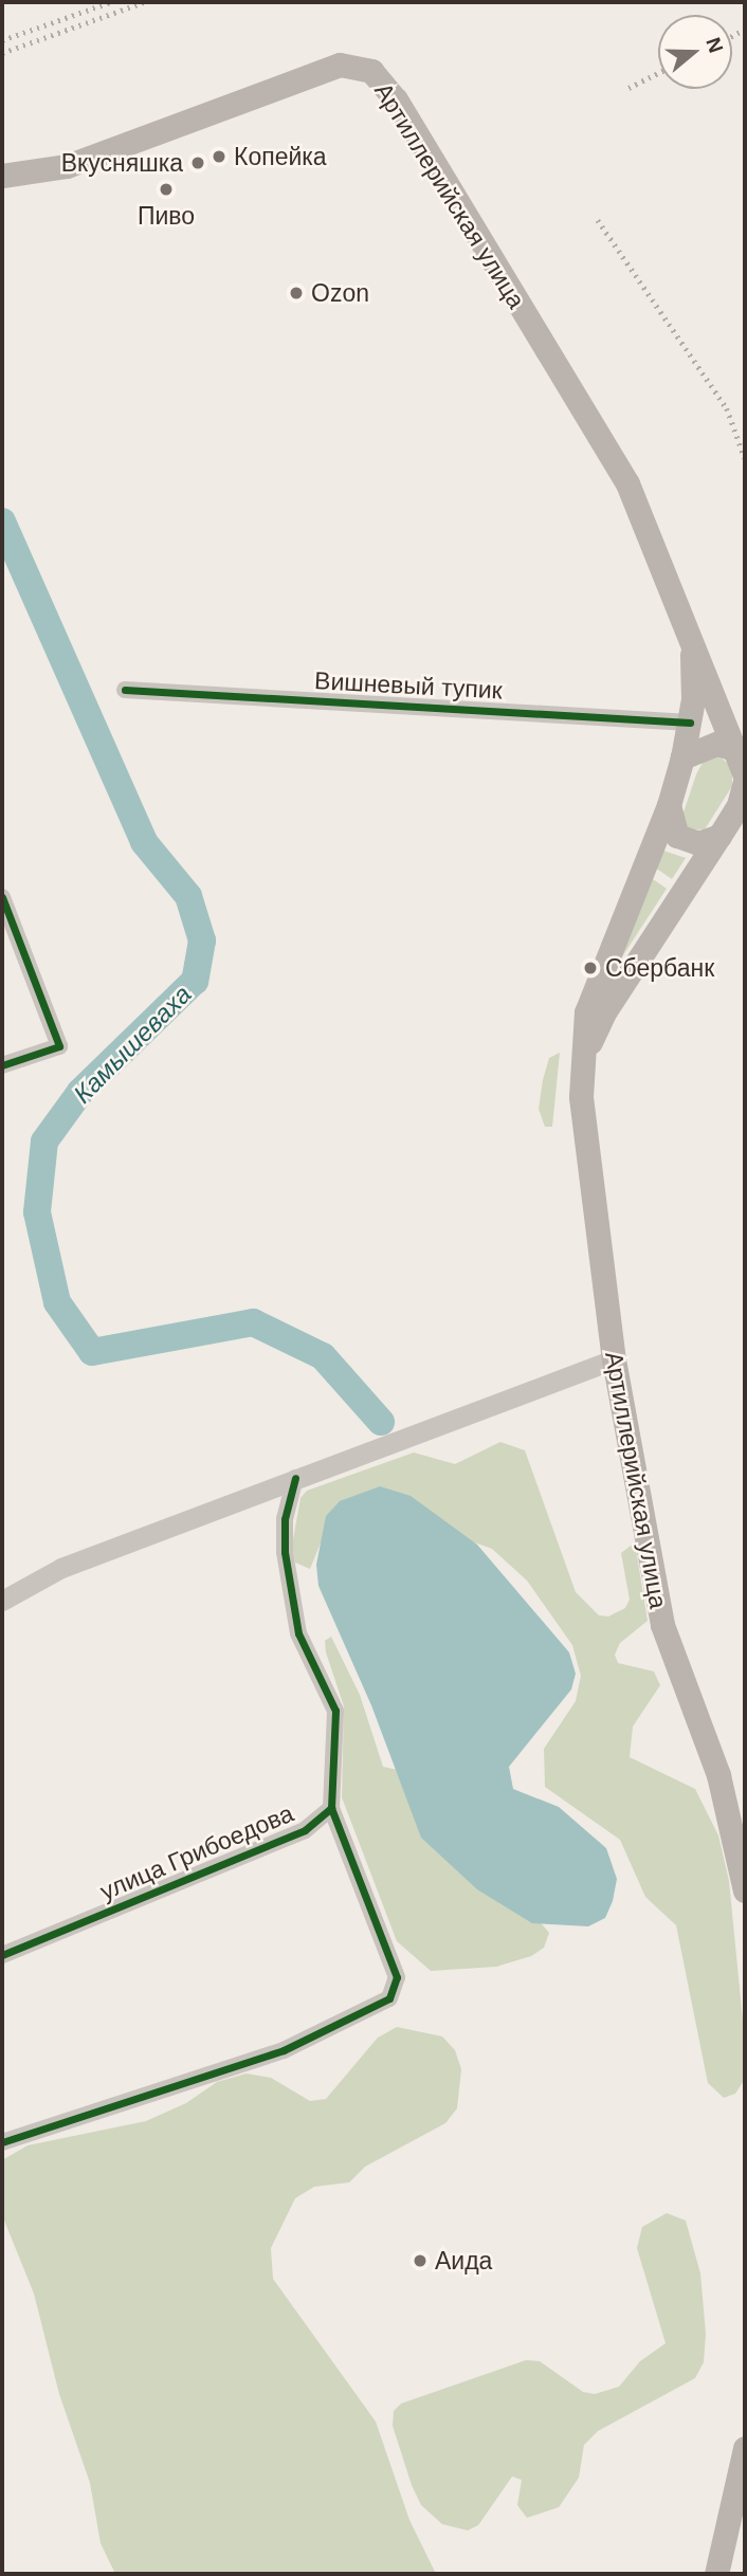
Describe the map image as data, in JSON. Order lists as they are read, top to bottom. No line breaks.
{"streets":{"main road":["Артиллерийская улица"],"street":["Вишневый тупик","улица Грибоедова"]},"crossings":[["Артиллерийская улица","Вишневый тупик"]],"water":["Камышеваха"],"places":["Копейка","Вкусняшка","Пиво","Ozon","Сбербанк","Аида"],"north":"right"}
